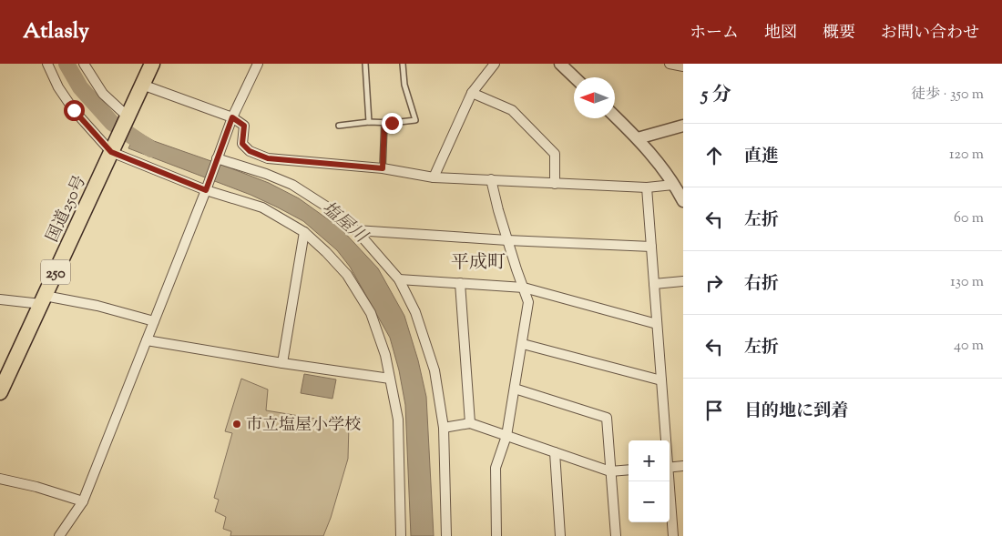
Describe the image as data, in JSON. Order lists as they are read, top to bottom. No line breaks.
{"streets":{"highway":["国道250号","250"]},"districts":["平成町"],"water":["塩屋川"],"places":["市立塩屋小学校"],"north":"left","page":{"header":"Atlasly","nav":["ホーム","地図","概要","お問い合わせ"],"heading":["5 分","徒歩 · 350 m"],"list":[["直進","120 m"],["左折","60 m"],["右折","130 m"],["左折","40 m"],"目的地に到着"],"map_buttons":["+","−"]}}
